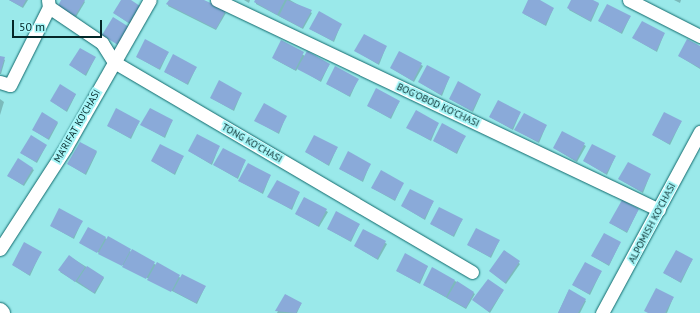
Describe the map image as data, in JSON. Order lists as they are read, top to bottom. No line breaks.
{"streets":{"street":["BOG'OBOD KO'CHASI","MA'RIFAT KO'CHASI","TONG KO'CHASI","ALPOMISH KO'CHASI"]},"crossings":[["BOG'OBOD KO'CHASI","ALPOMISH KO'CHASI"],["MA'RIFAT KO'CHASI","TONG KO'CHASI"]],"scale_bar":"50 m"}
